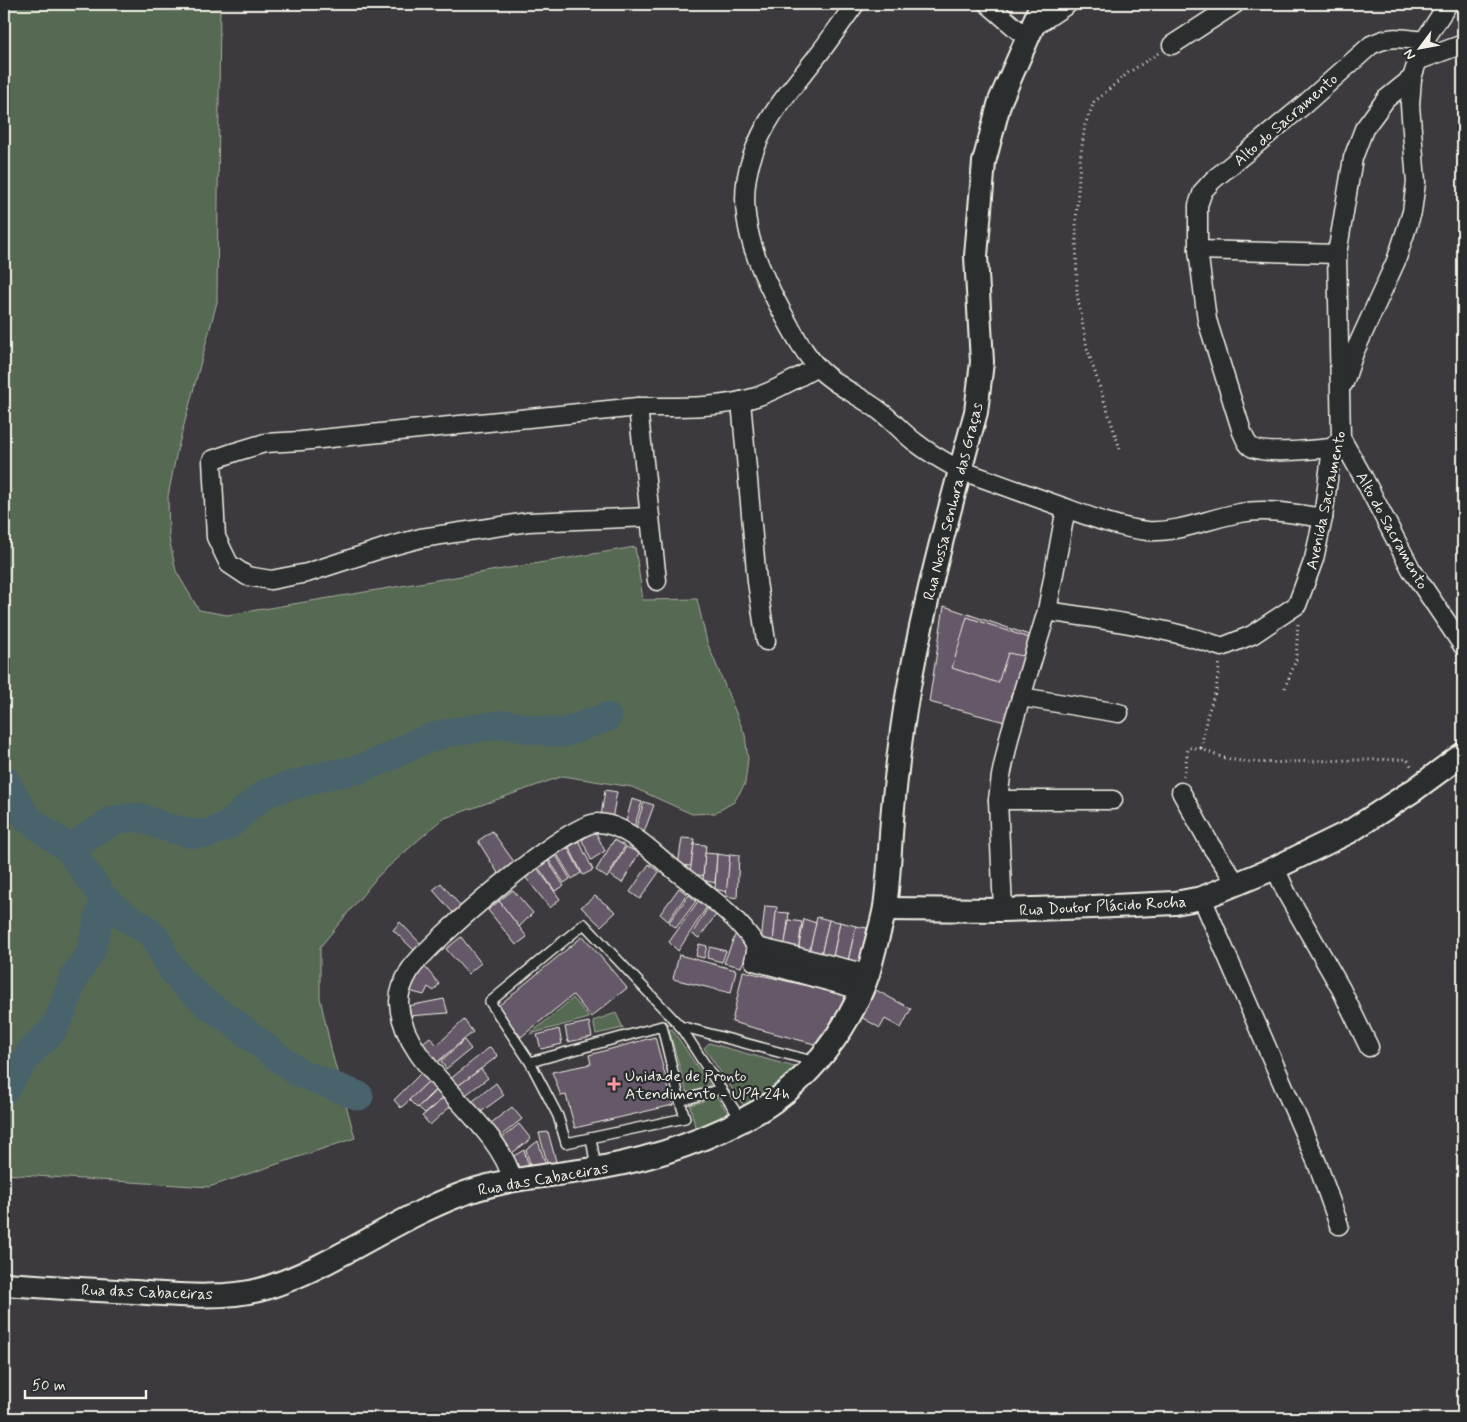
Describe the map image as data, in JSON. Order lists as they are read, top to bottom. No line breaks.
{"streets":{"street":["Alto do Sacramento","Avenida Sacramento","Rua Nossa Senhora das Graças","Rua Doutor Plácido Rocha","Rua das Cabaceiras"]},"crossings":[["Alto do Sacramento","Avenida Sacramento"],["Rua Nossa Senhora das Graças","Rua Doutor Plácido Rocha"],["Rua Nossa Senhora das Graças","Rua das Cabaceiras"],["Rua Doutor Plácido Rocha","Rua das Cabaceiras"]],"places":{"health":["Unidade de Pronto Atendimento - UPA 24h"]},"scale_bar":"50 m","north":"bottom left"}
